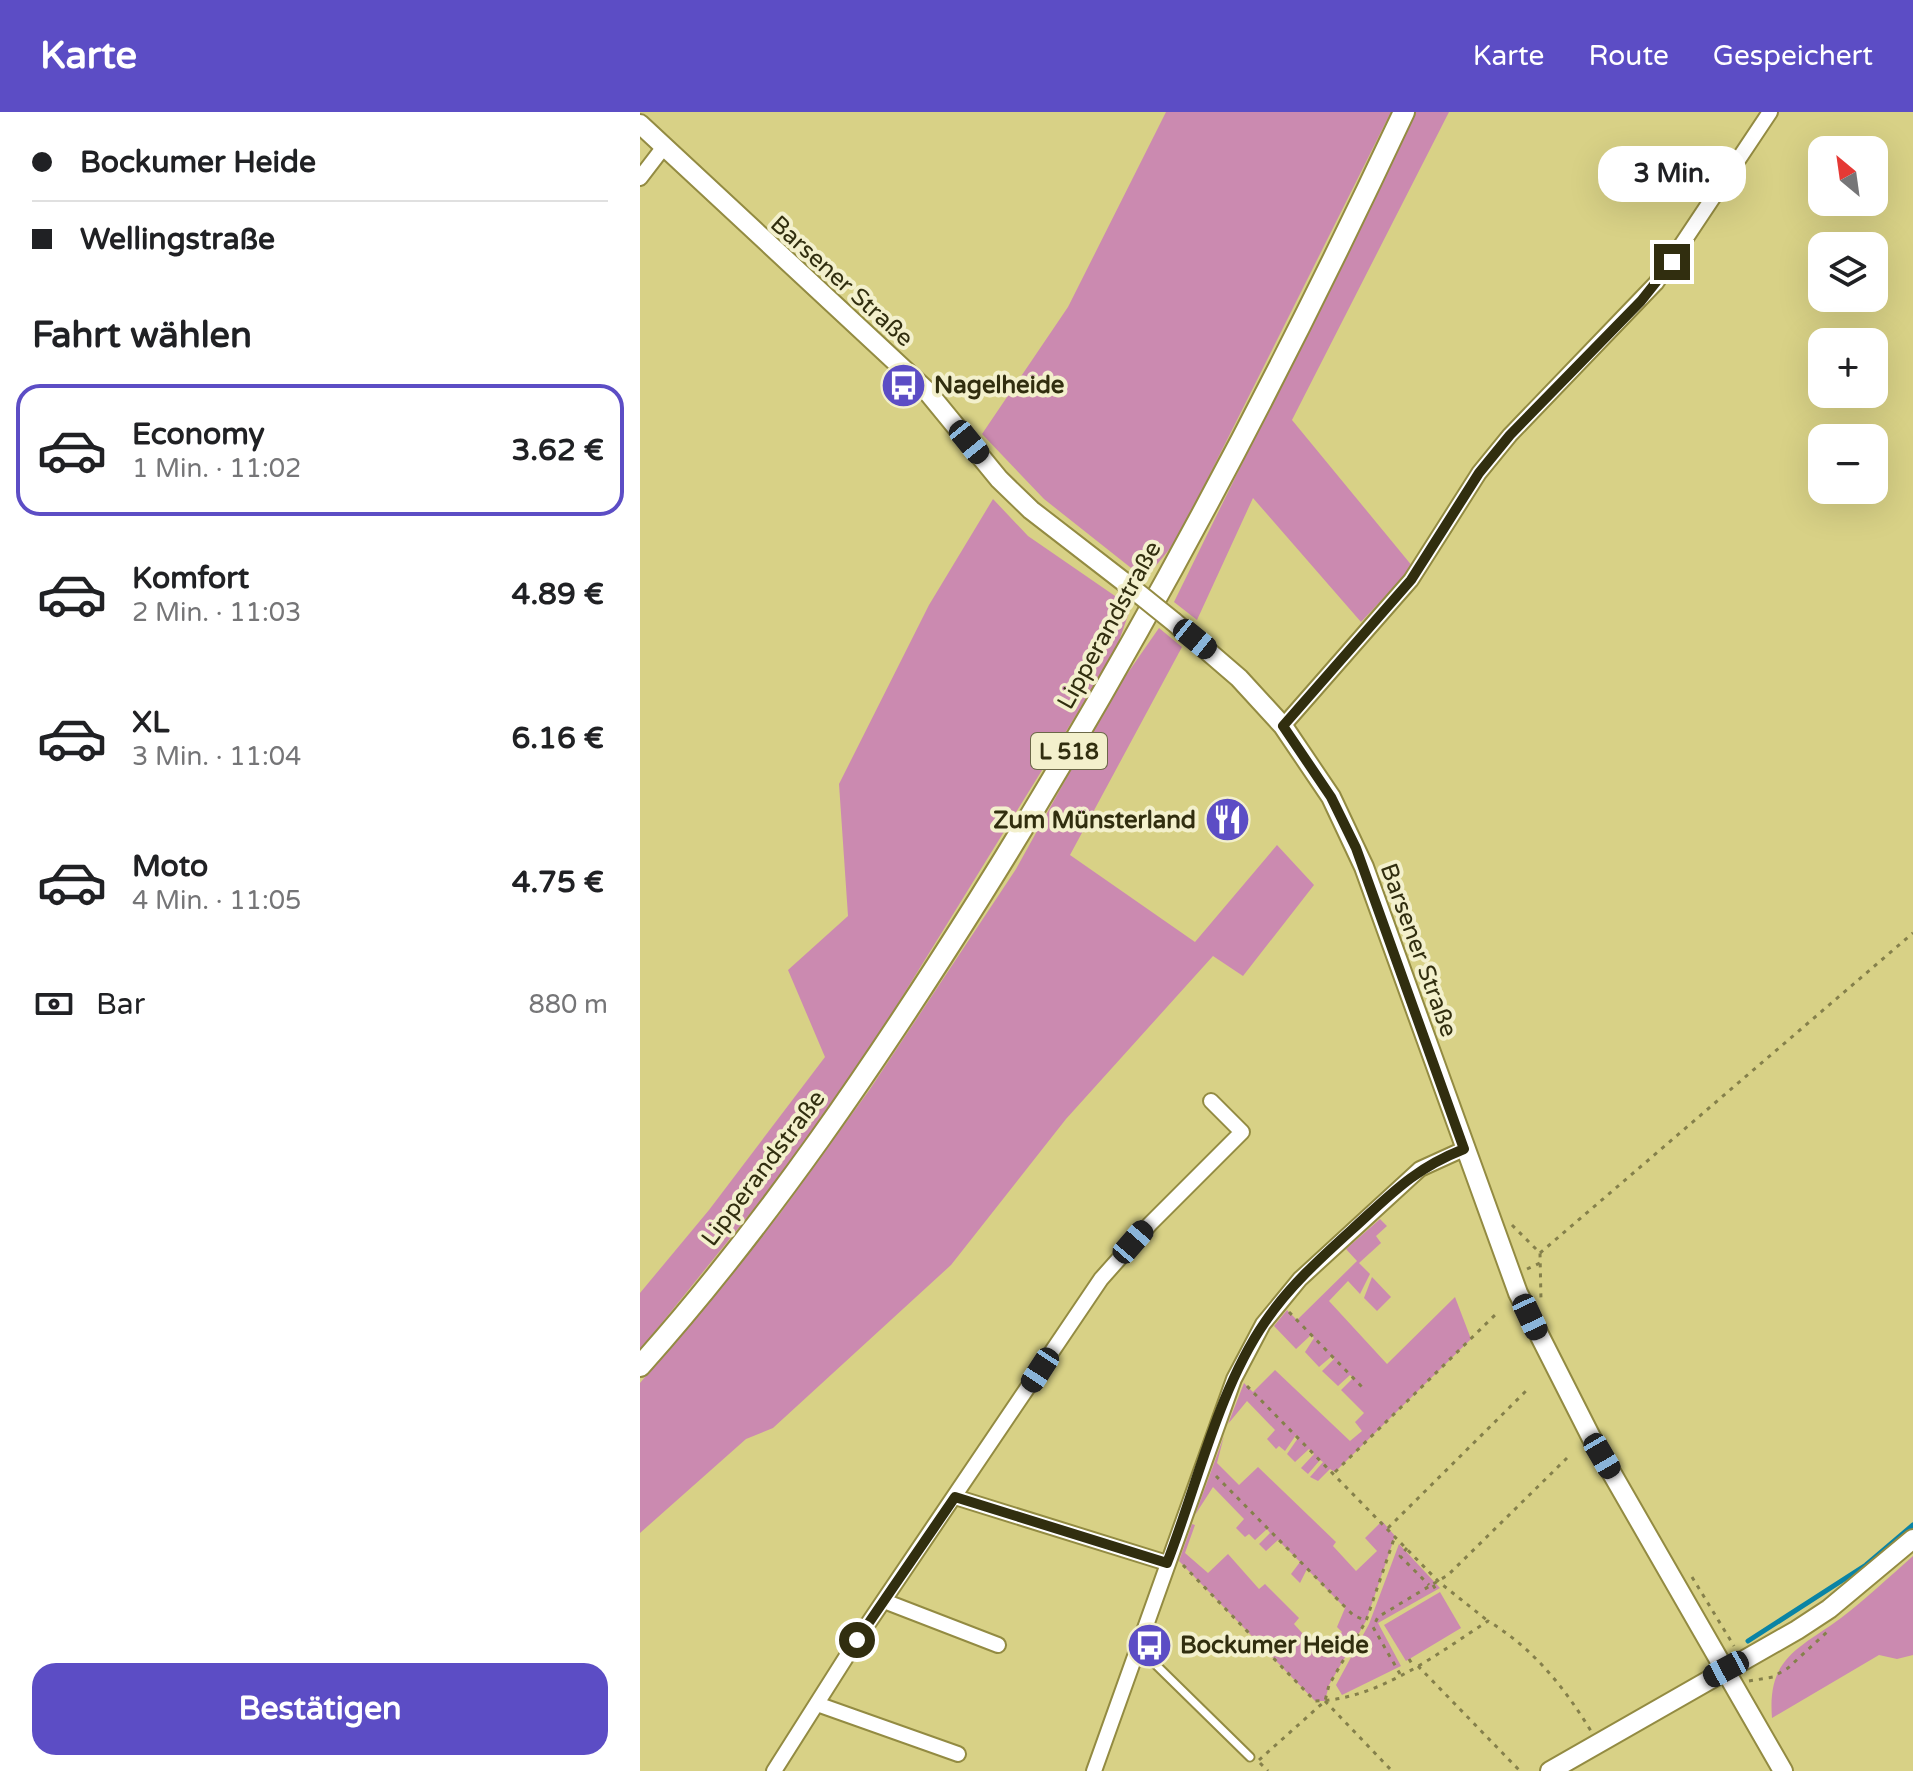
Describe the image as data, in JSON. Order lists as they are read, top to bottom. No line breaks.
{"streets":{"main road":["Lipperandstraße","L 518"],"street":["Barsener Straße"]},"places":{"bus stop":["Nagelheide","Bockumer Heide"],"restaurant":["Zum Münsterland"]},"north":"top left","page":{"header":"Karte","nav":["Karte","Route","Gespeichert"],"banner":["Bockumer Heide","Wellingstraße"],"map_buttons":["+","−"],"bubble":"3 Min.","heading":"Fahrt wählen","list":[{"name":"Economy","note":"1 Min. · 11:02","value":"3.62 €"},{"name":"Komfort","note":"2 Min. · 11:03","value":"4.89 €"},{"name":"XL","note":"3 Min. · 11:04","value":"6.16 €"},{"name":"Moto","note":"4 Min. · 11:05","value":"4.75 €"}],"pay":["Bar","880 m"],"buttons":"Bestätigen"}}
